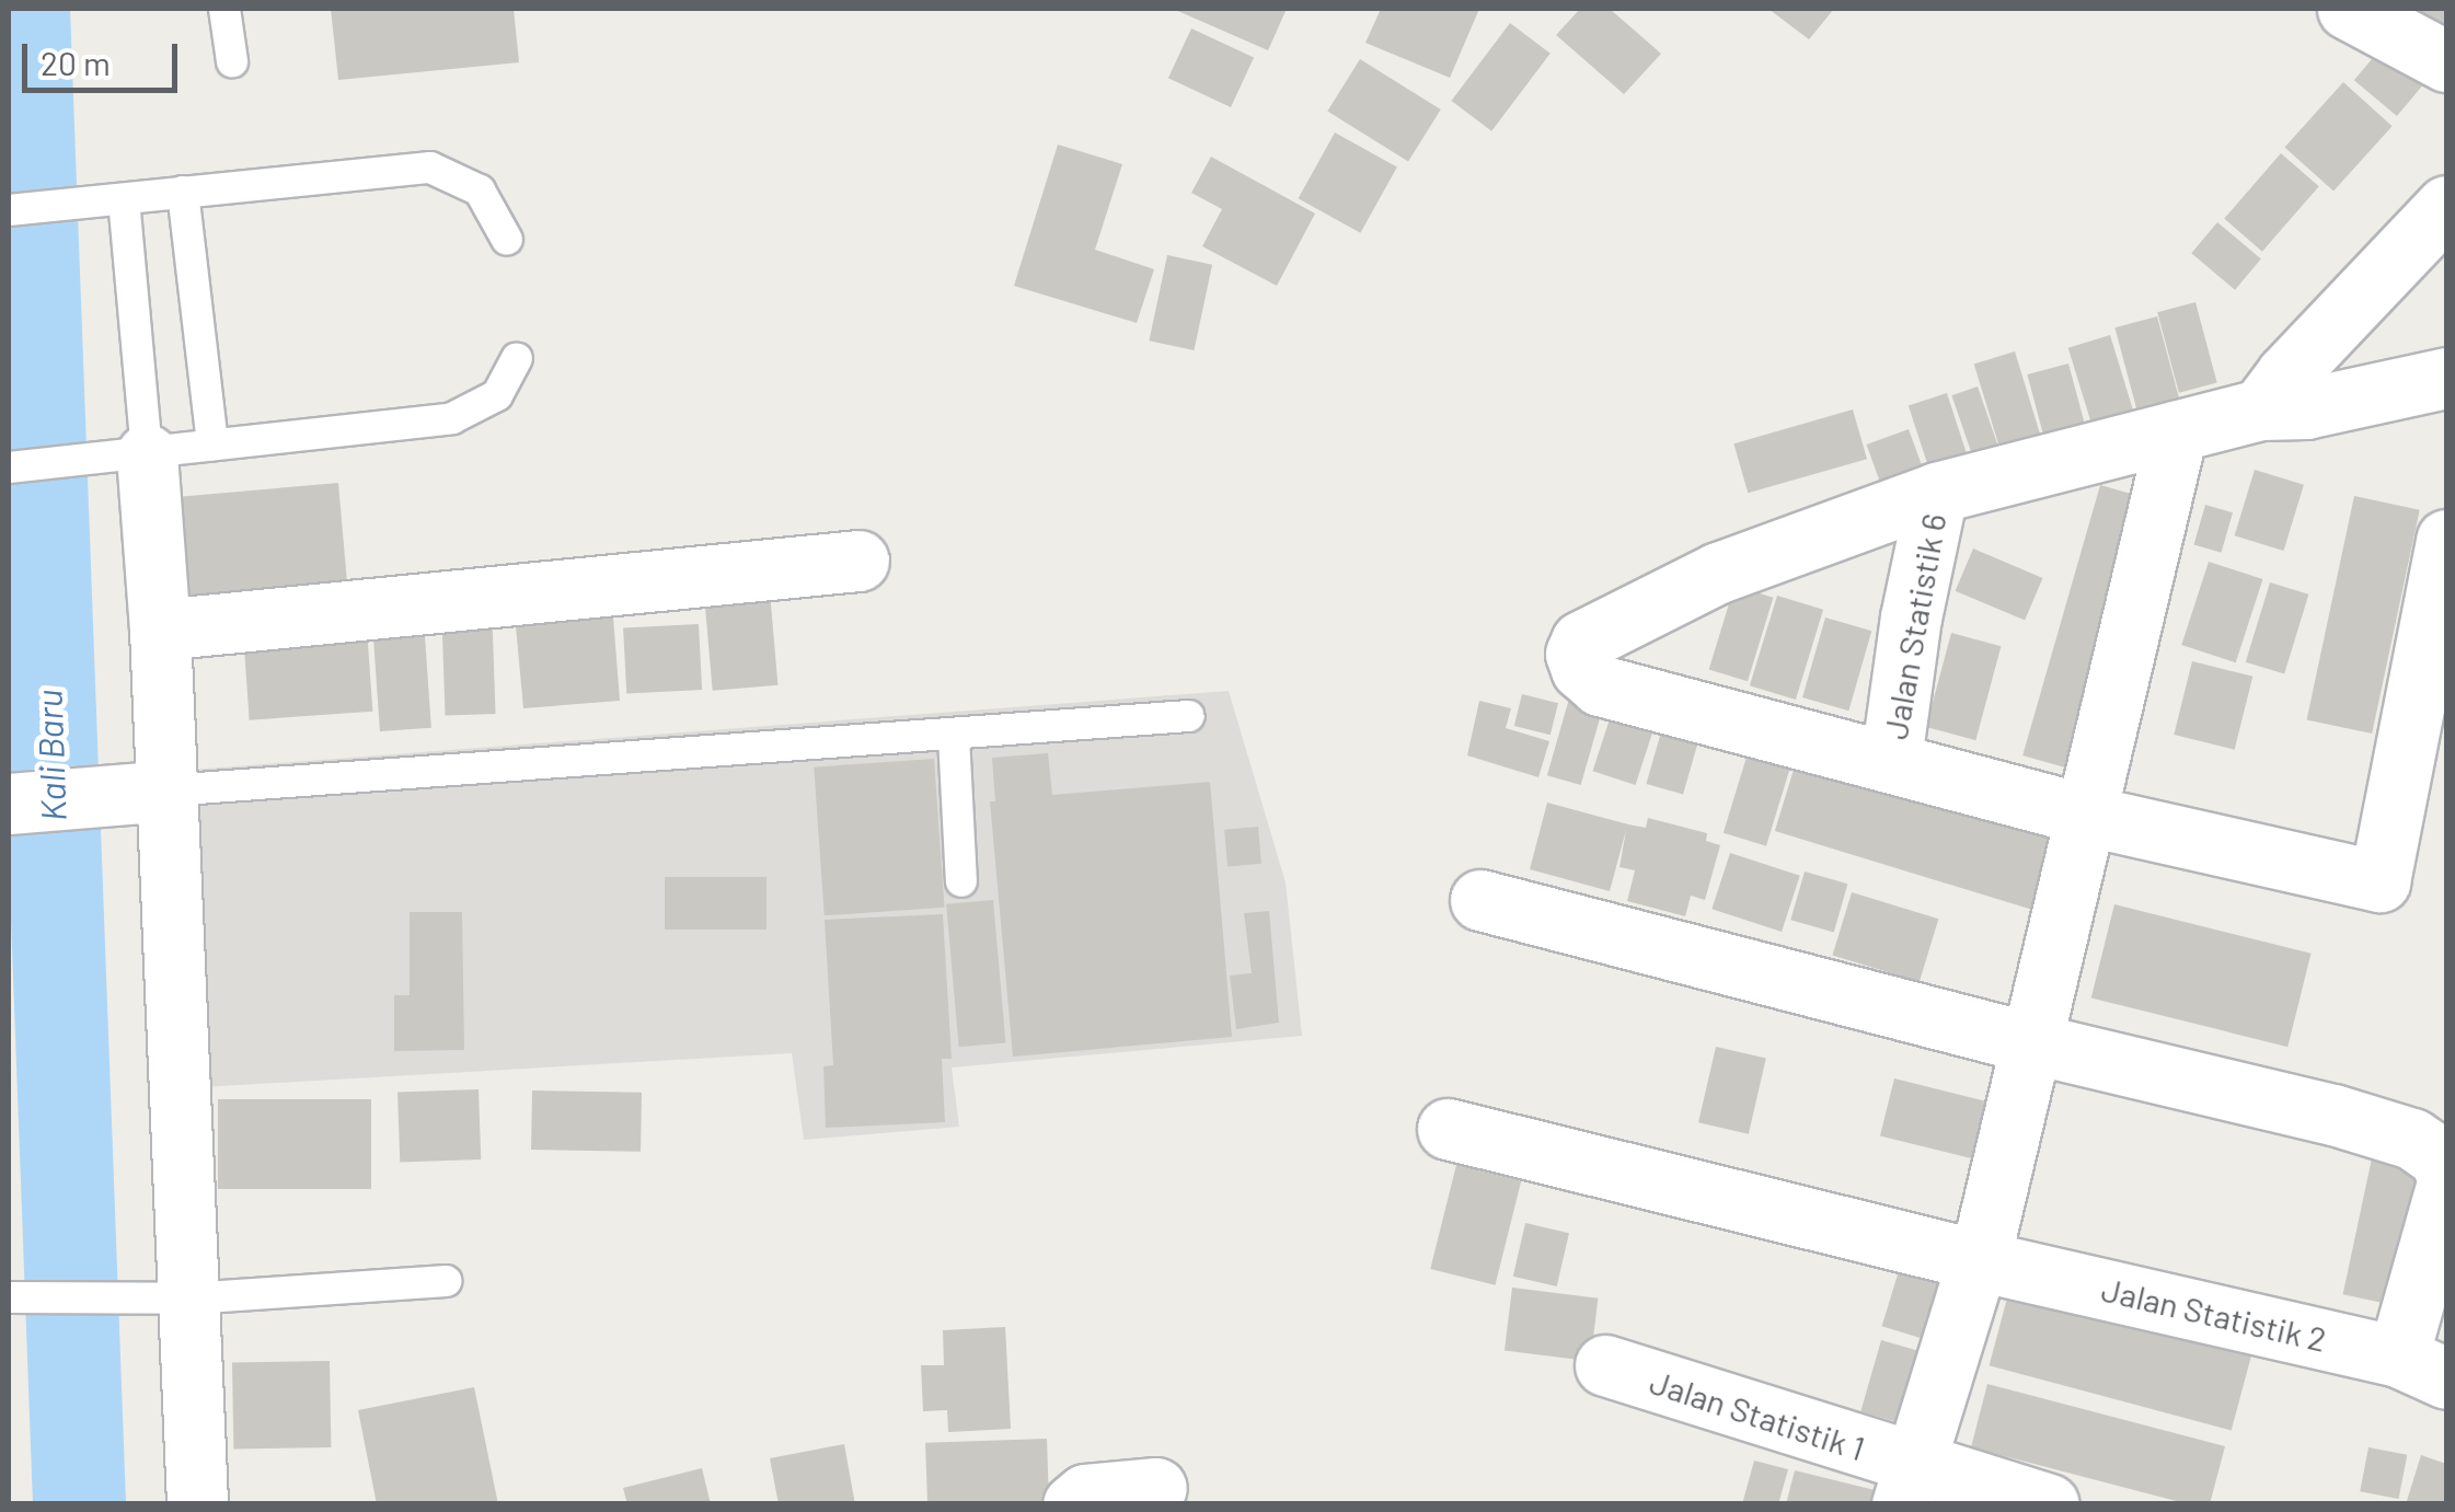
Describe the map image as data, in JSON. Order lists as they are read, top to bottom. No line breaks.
{"streets":{"street":["Jalan Statistik 6","Jalan Statistik 2","Jalan Statistik 1"]},"water":["Kali Baru"],"scale_bar":"20 m"}
